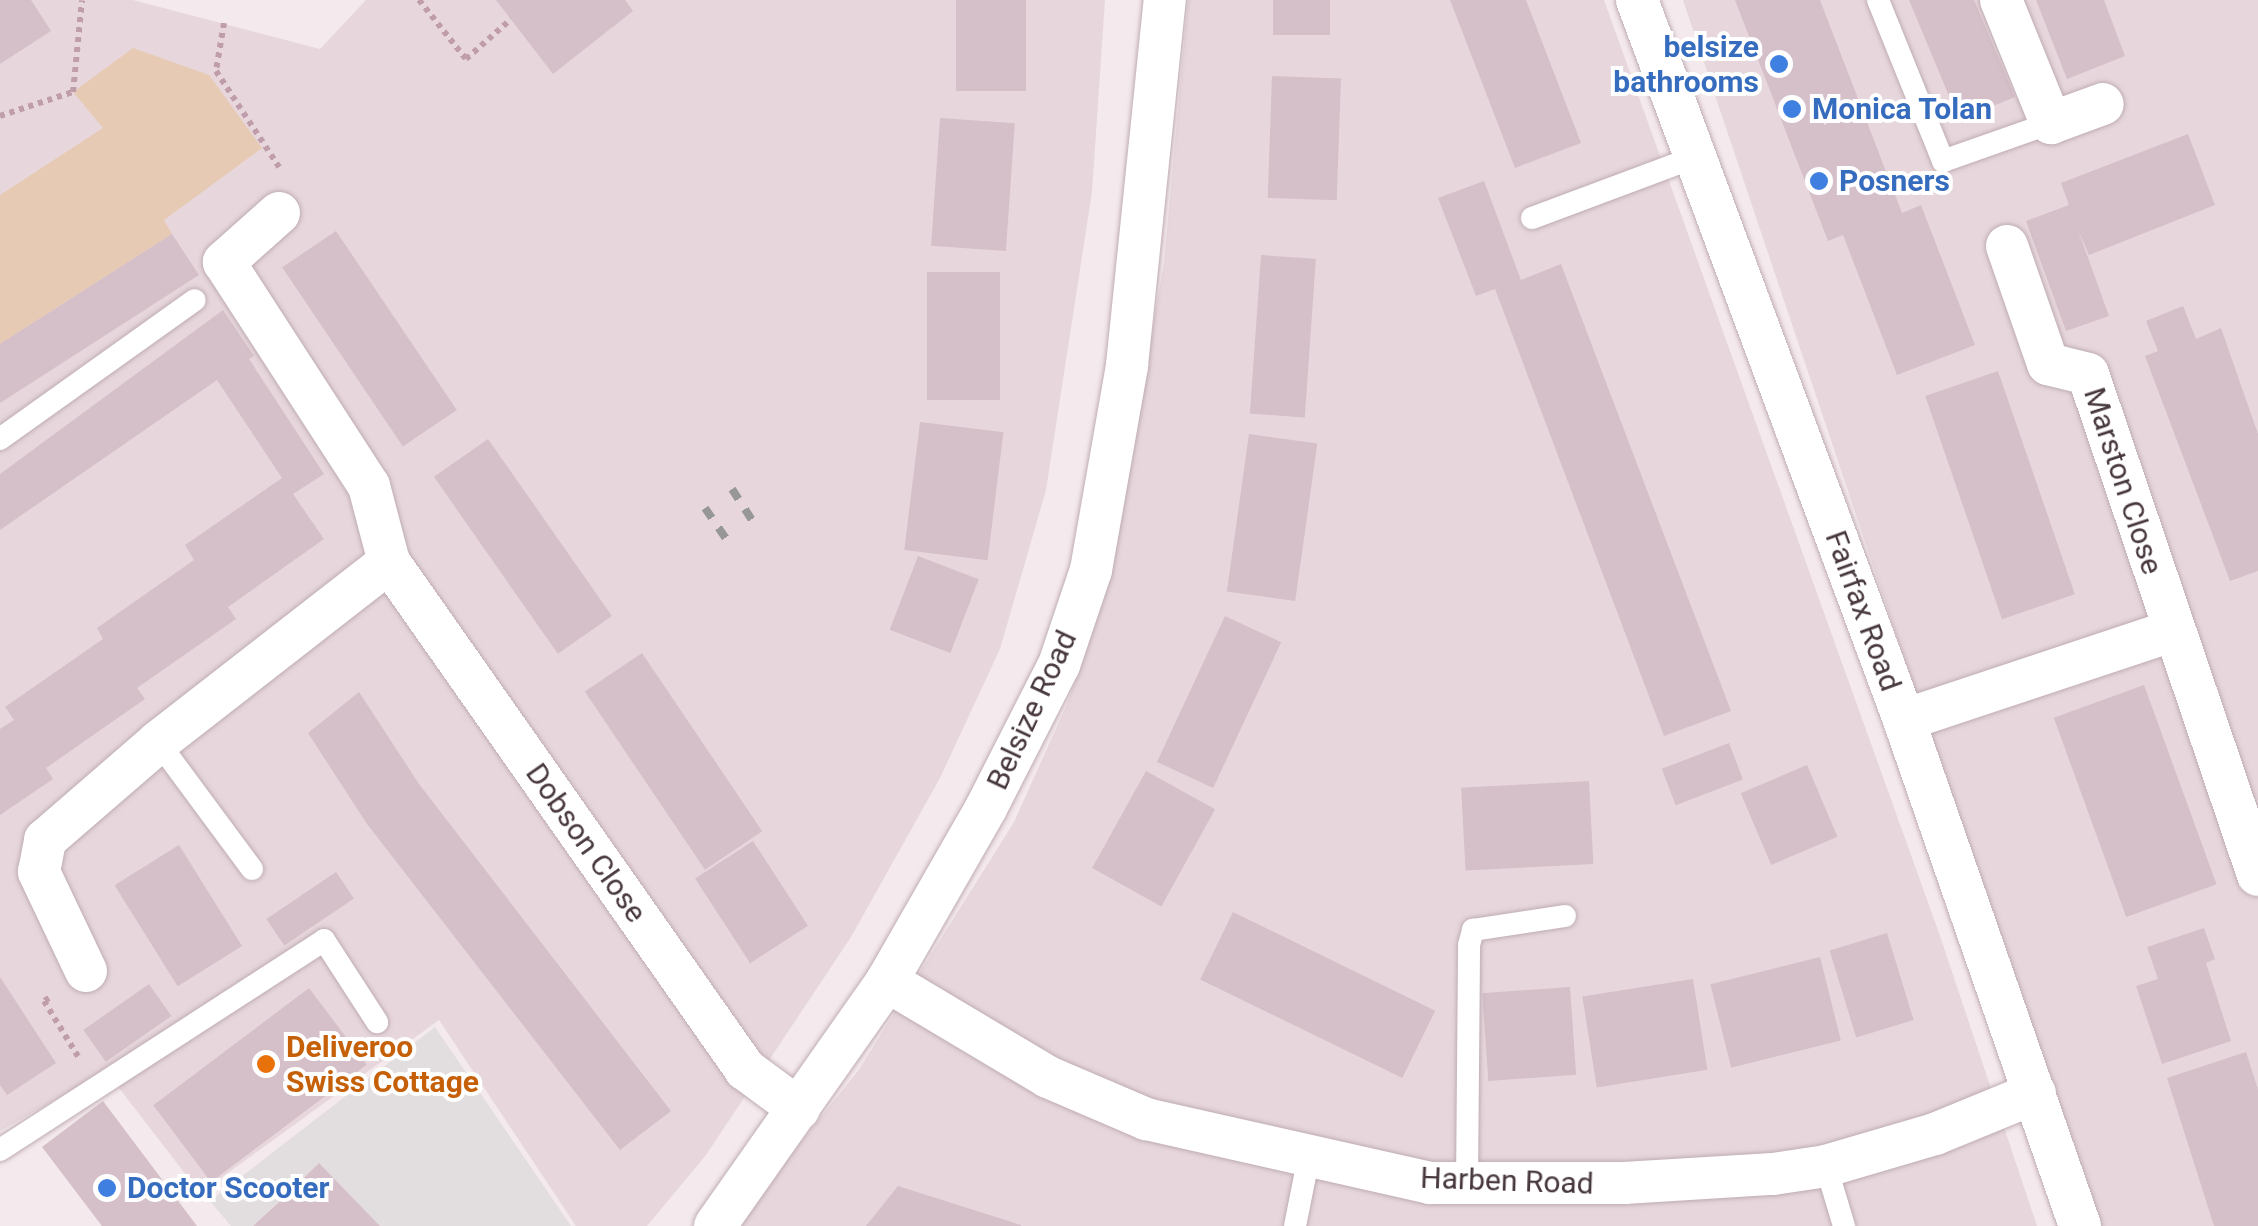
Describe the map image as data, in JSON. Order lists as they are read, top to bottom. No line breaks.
{"streets":{"street":["Marston Close","Fairfax Road","Belsize Road","Dobson Close","Harben Road"]},"crossings":[["Fairfax Road","Harben Road"],["Belsize Road","Dobson Close"],["Belsize Road","Harben Road"]],"places":["belsize bathrooms","Monica Tolan","Posners","Deliveroo Swiss Cottage","Doctor Scooter"]}
